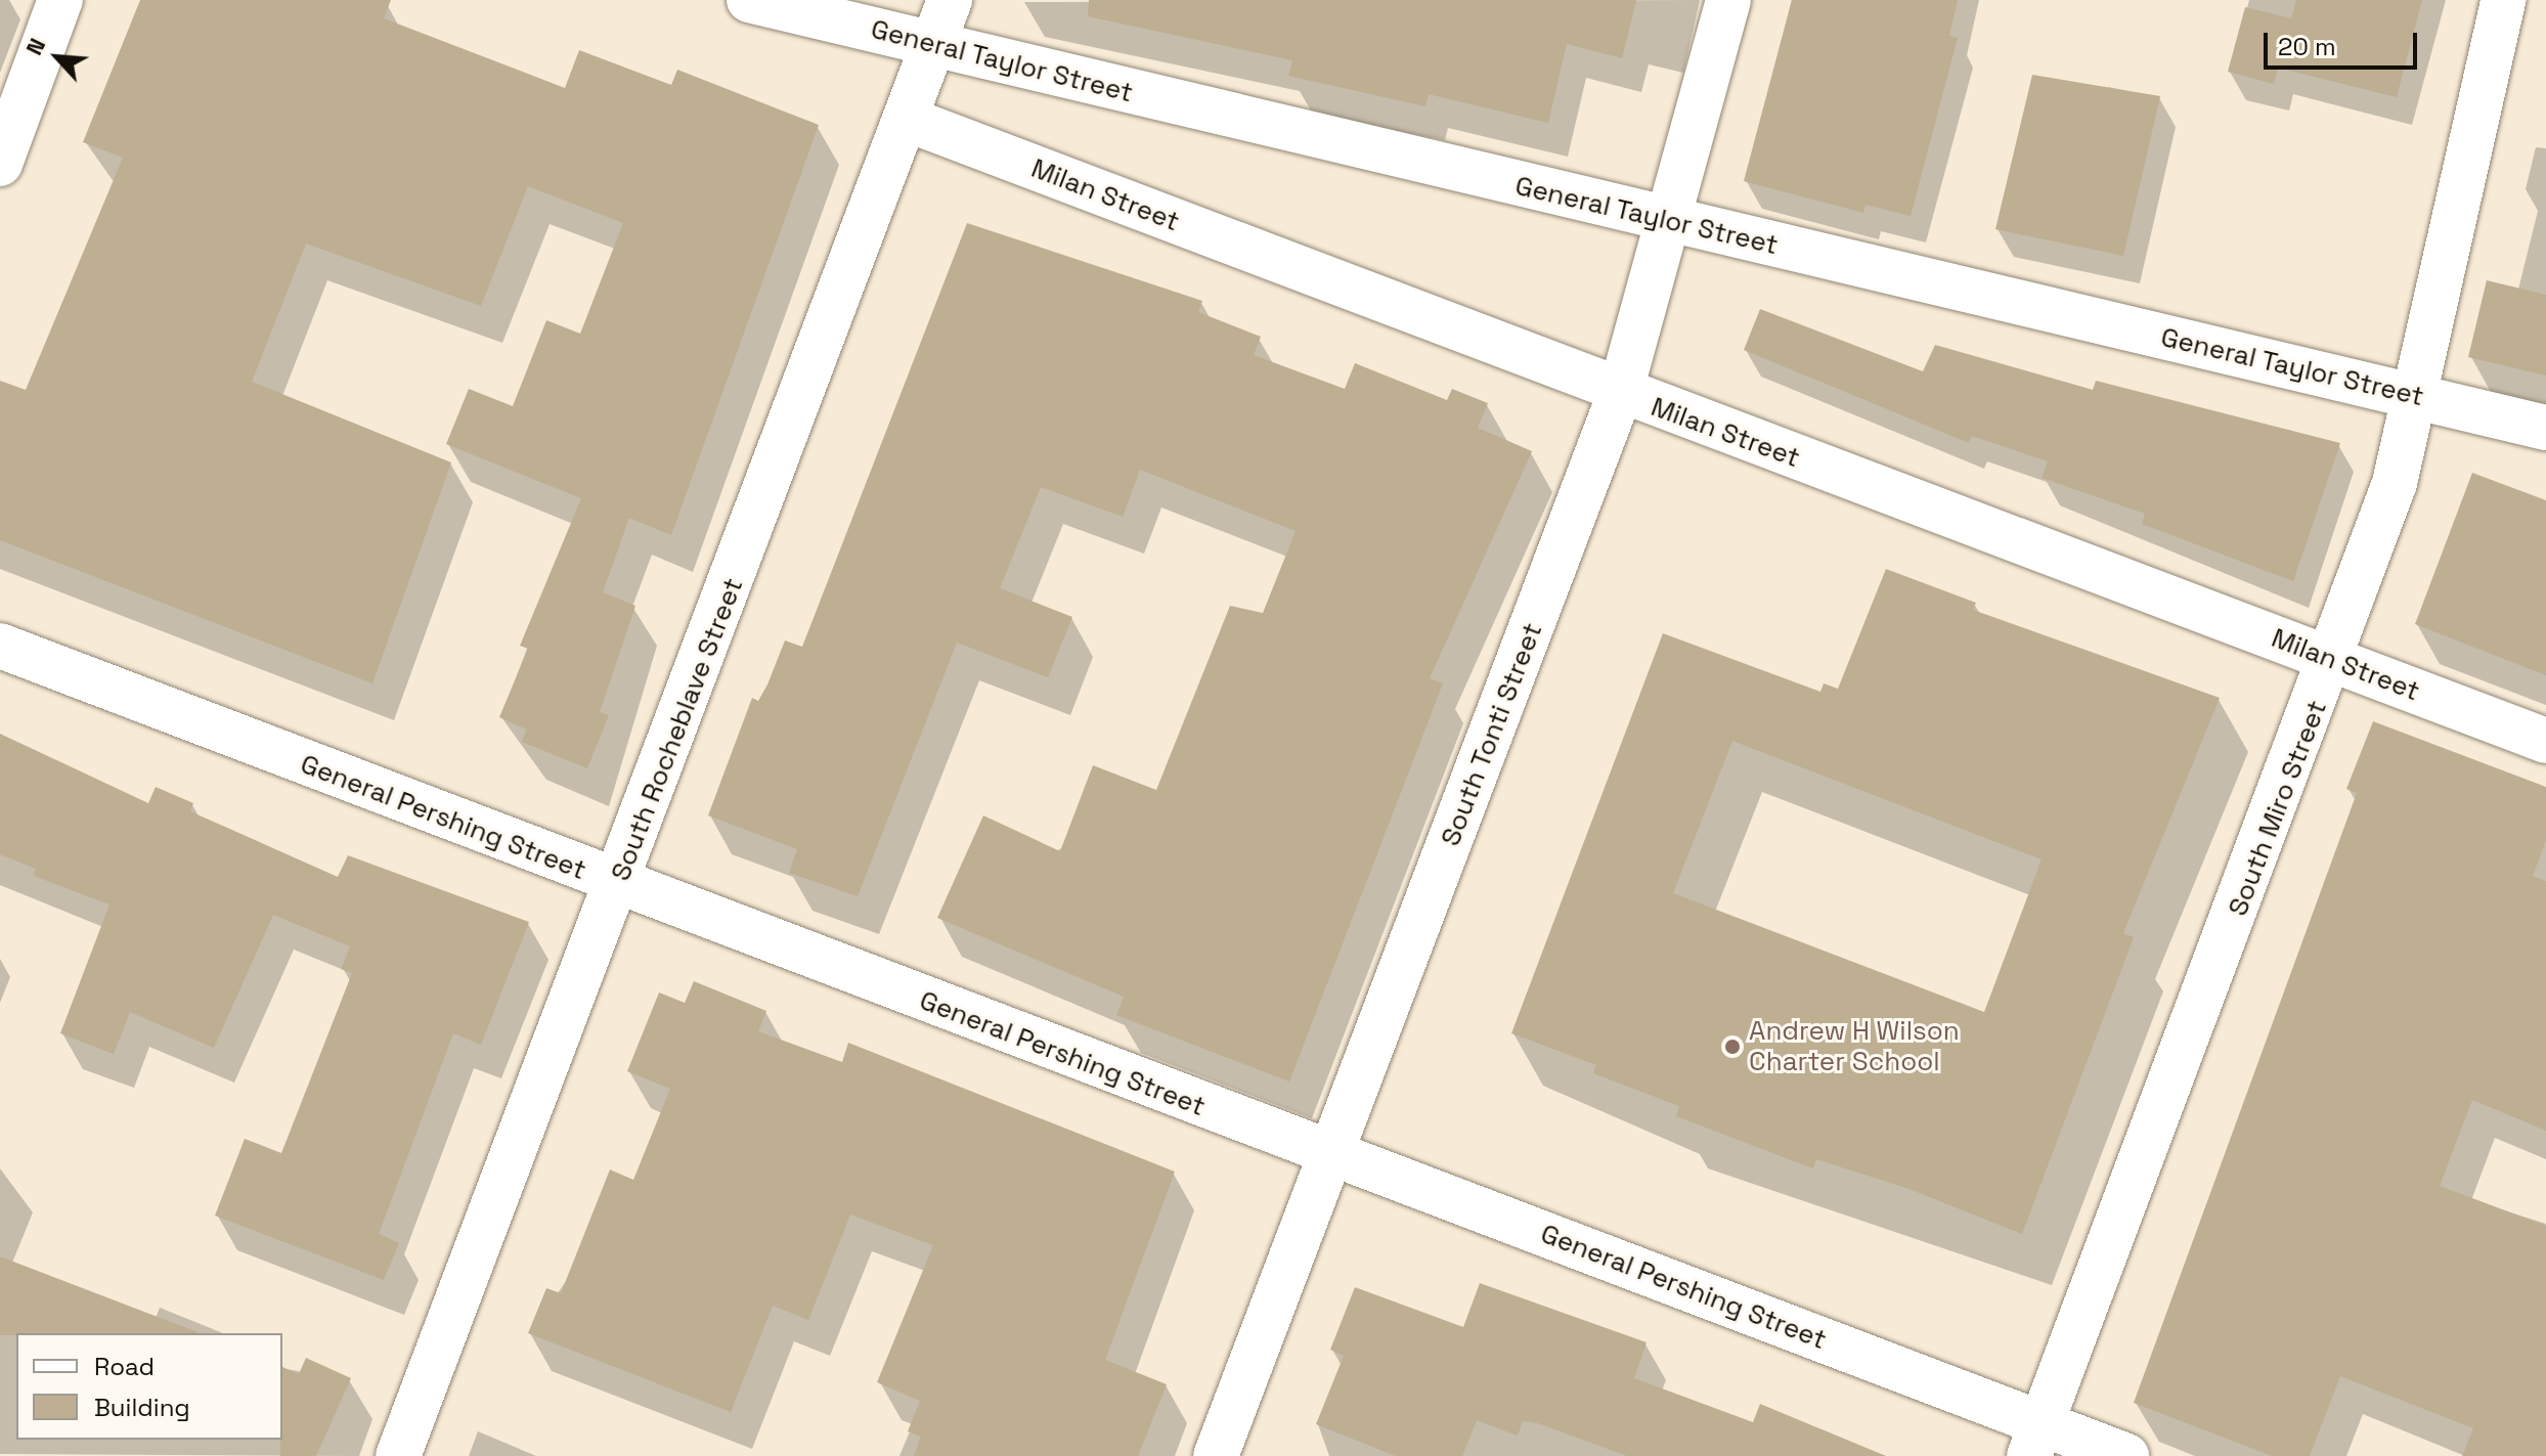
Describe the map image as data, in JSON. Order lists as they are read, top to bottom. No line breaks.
{"streets":{"street":["General Taylor Street","Milan Street","South Rocheblave Street","South Tonti Street","South Miro Street","General Pershing Street"]},"crossings":[["General Taylor Street","South Rocheblave Street"],["General Taylor Street","South Tonti Street"],["General Taylor Street","South Miro Street"],["Milan Street","South Rocheblave Street"],["Milan Street","South Tonti Street"],["Milan Street","South Miro Street"],["South Rocheblave Street","General Pershing Street"],["South Tonti Street","General Pershing Street"],["South Miro Street","General Pershing Street"]],"places":["Andrew H Wilson Charter School"],"legend":["Road","Building"],"scale_bar":"20 m","north":"top left"}
